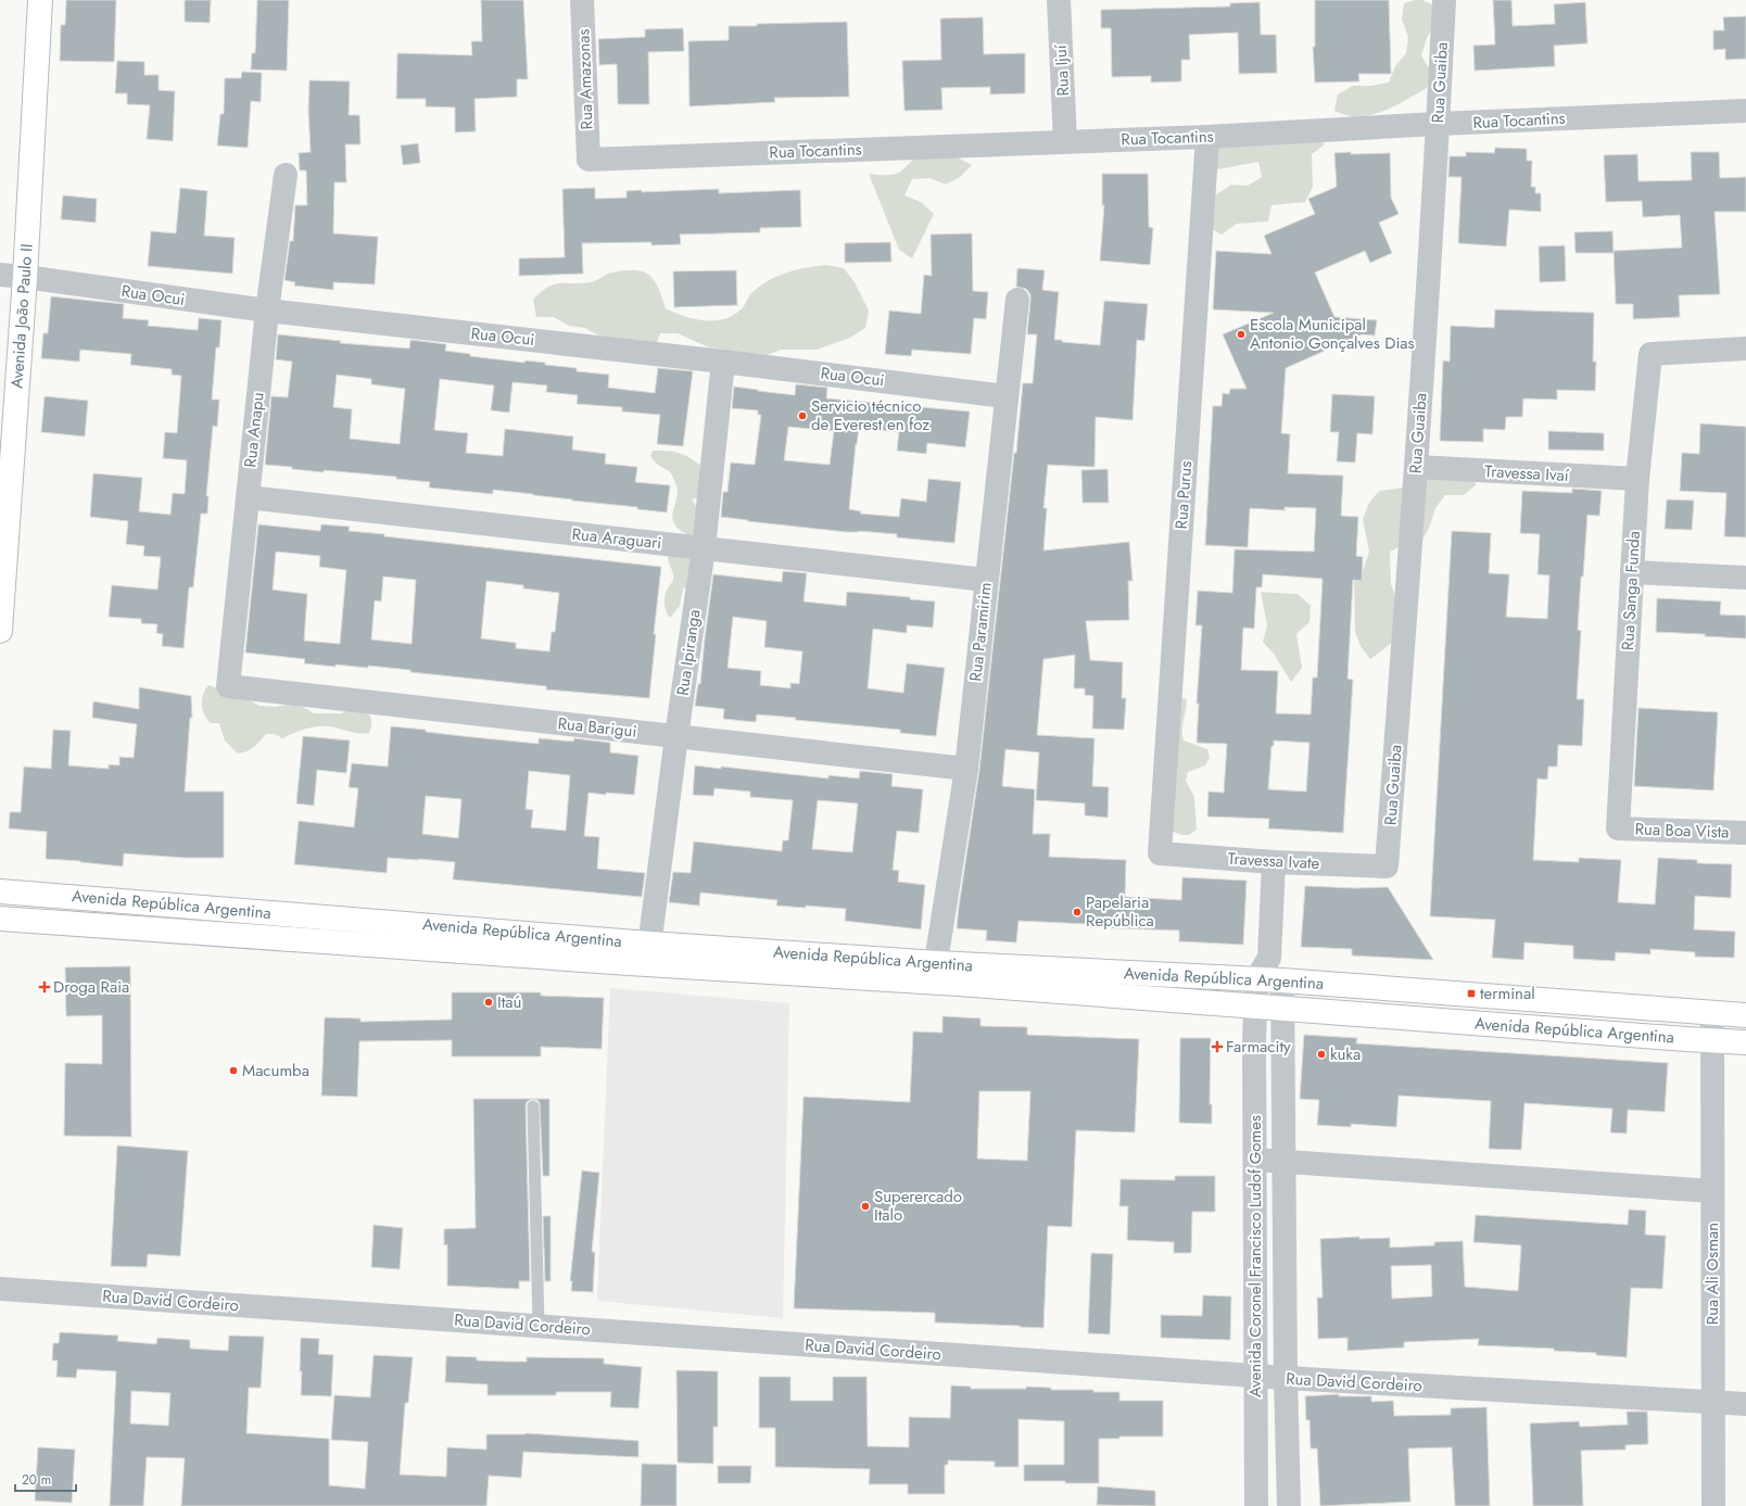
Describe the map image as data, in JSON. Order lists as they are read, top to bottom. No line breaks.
{"streets":{"main road":["Avenida João Paulo II","Avenida República Argentina"],"street":["Rua Ijuí","Rua Amazonas","Rua Guaiba","Rua Tocantins","Rua Ocui","Rua Anapu","Travessa Ivaí","Rua Purus","Rua Araguari","Rua Sanga Funda","Rua Paramirim","Rua Ipiranga","Rua Barigui","Rua Boa Vista","Travessa Ivate","Avenida Coronel Francisco Ludof Gomes","Rua Ali Osman","Rua David Cordeiro"]},"crossings":[["Rua Ijuí","Rua Tocantins"],["Rua Amazonas","Rua Tocantins"],["Rua Guaiba","Rua Tocantins"],["Rua Guaiba","Travessa Ivaí"],["Rua Guaiba","Travessa Ivate"],["Rua Tocantins","Rua Purus"],["Rua Ocui","Avenida João Paulo II"],["Rua Ocui","Rua Anapu"],["Rua Ocui","Rua Paramirim"],["Rua Ocui","Rua Ipiranga"],["Rua Anapu","Rua Araguari"],["Rua Anapu","Rua Barigui"],["Travessa Ivaí","Rua Sanga Funda"],["Rua Purus","Travessa Ivate"],["Rua Araguari","Rua Paramirim"],["Rua Araguari","Rua Ipiranga"],["Rua Sanga Funda","Rua Boa Vista"],["Rua Paramirim","Rua Barigui"],["Rua Paramirim","Avenida República Argentina"],["Rua Ipiranga","Rua Barigui"],["Rua Ipiranga","Avenida República Argentina"],["Avenida República Argentina","Avenida Coronel Francisco Ludof Gomes"],["Avenida República Argentina","Rua Ali Osman"],["Avenida Coronel Francisco Ludof Gomes","Rua David Cordeiro"],["Rua Ali Osman","Rua David Cordeiro"]],"places":{"other":["Escola Municipal Antonio Gonçalves Dias","Servicio técnico de Everest en foz","Papelaria República","Itaú","kuka","Macumba","Superercado Italo"],"health":["Droga Raia","Farmacity"],"transit":["terminal"]},"scale_bar":"20 m"}
